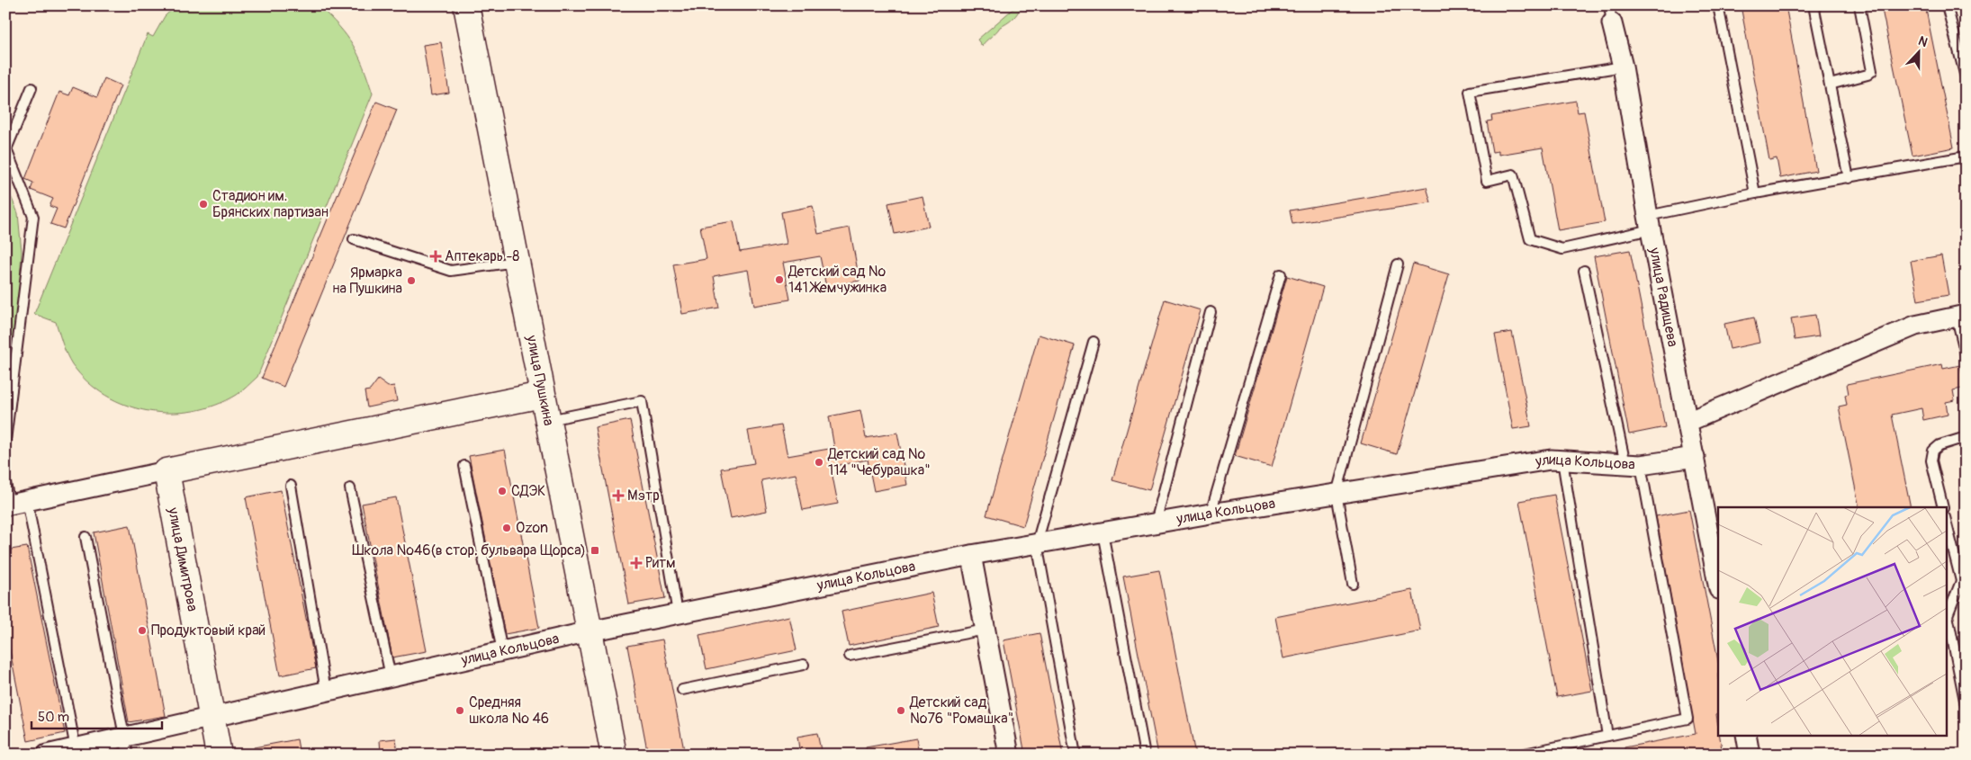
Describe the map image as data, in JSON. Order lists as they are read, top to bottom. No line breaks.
{"streets":{"main road":["улица Пушкина","улица Димитрова"],"street":["улица Радищева","улица Кольцова"]},"crossings":[["улица Радищева","улица Кольцова"],["улица Пушкина","улица Кольцова"],["улица Кольцова","улица Димитрова"]],"places":{"other":["Стадион им. Брянских партизан","Детский сад № 141 Жемчужинка","Ярмарка на Пушкина","Детский сад № 114 \"Чебурашка\"","СДЭК","Ozon","Продуктовый край","Средняя школа № 46","Детский сад №76 \"Ромашка\""],"health":["Аптекарь -8","Мэтр","Ритм"],"transit":["Школа №46(в стор. бульвара Щорса)"]},"scale_bar":"50 m","north":"top"}
